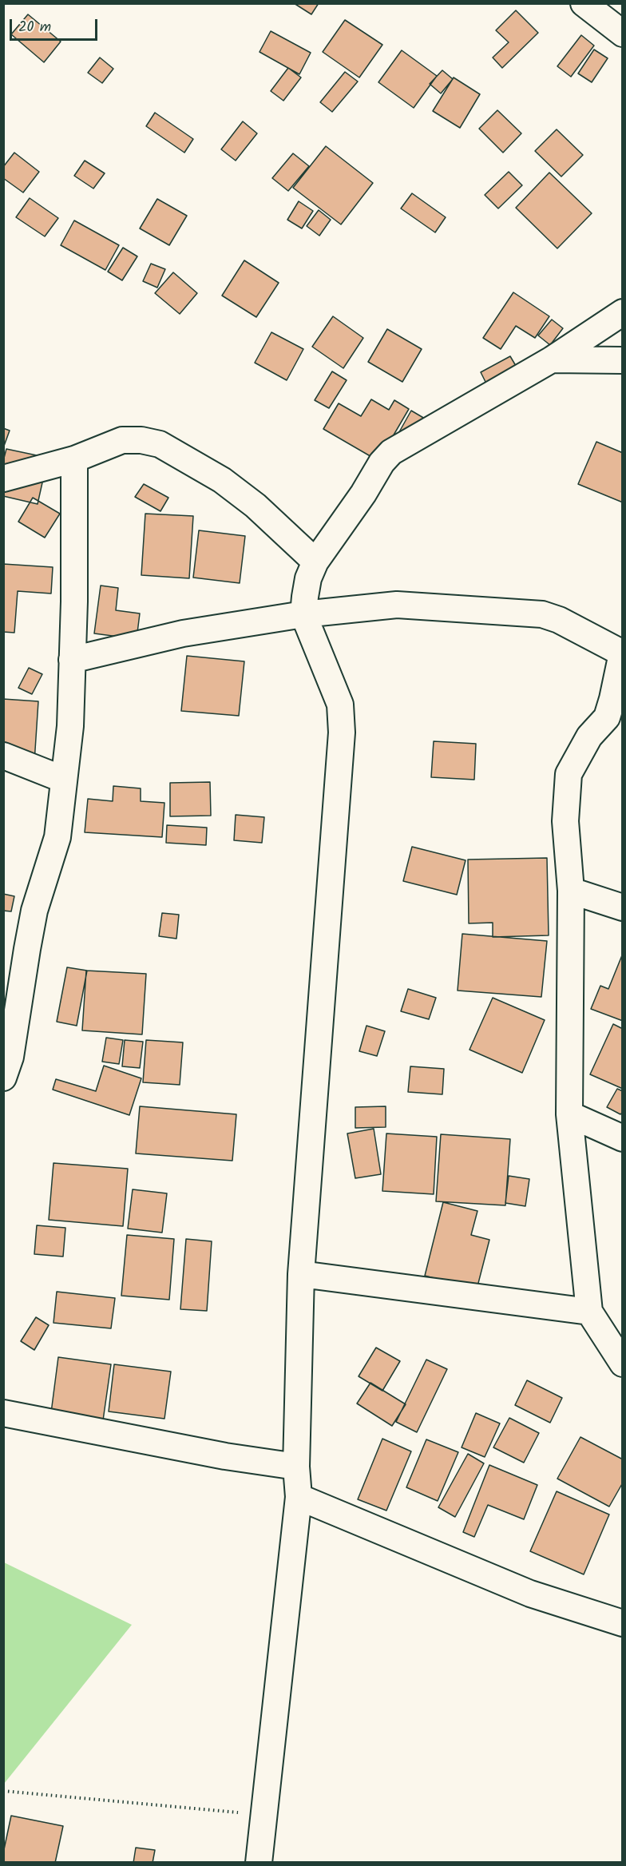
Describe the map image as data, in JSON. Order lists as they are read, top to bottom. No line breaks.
{"scale_bar":"20 m"}
